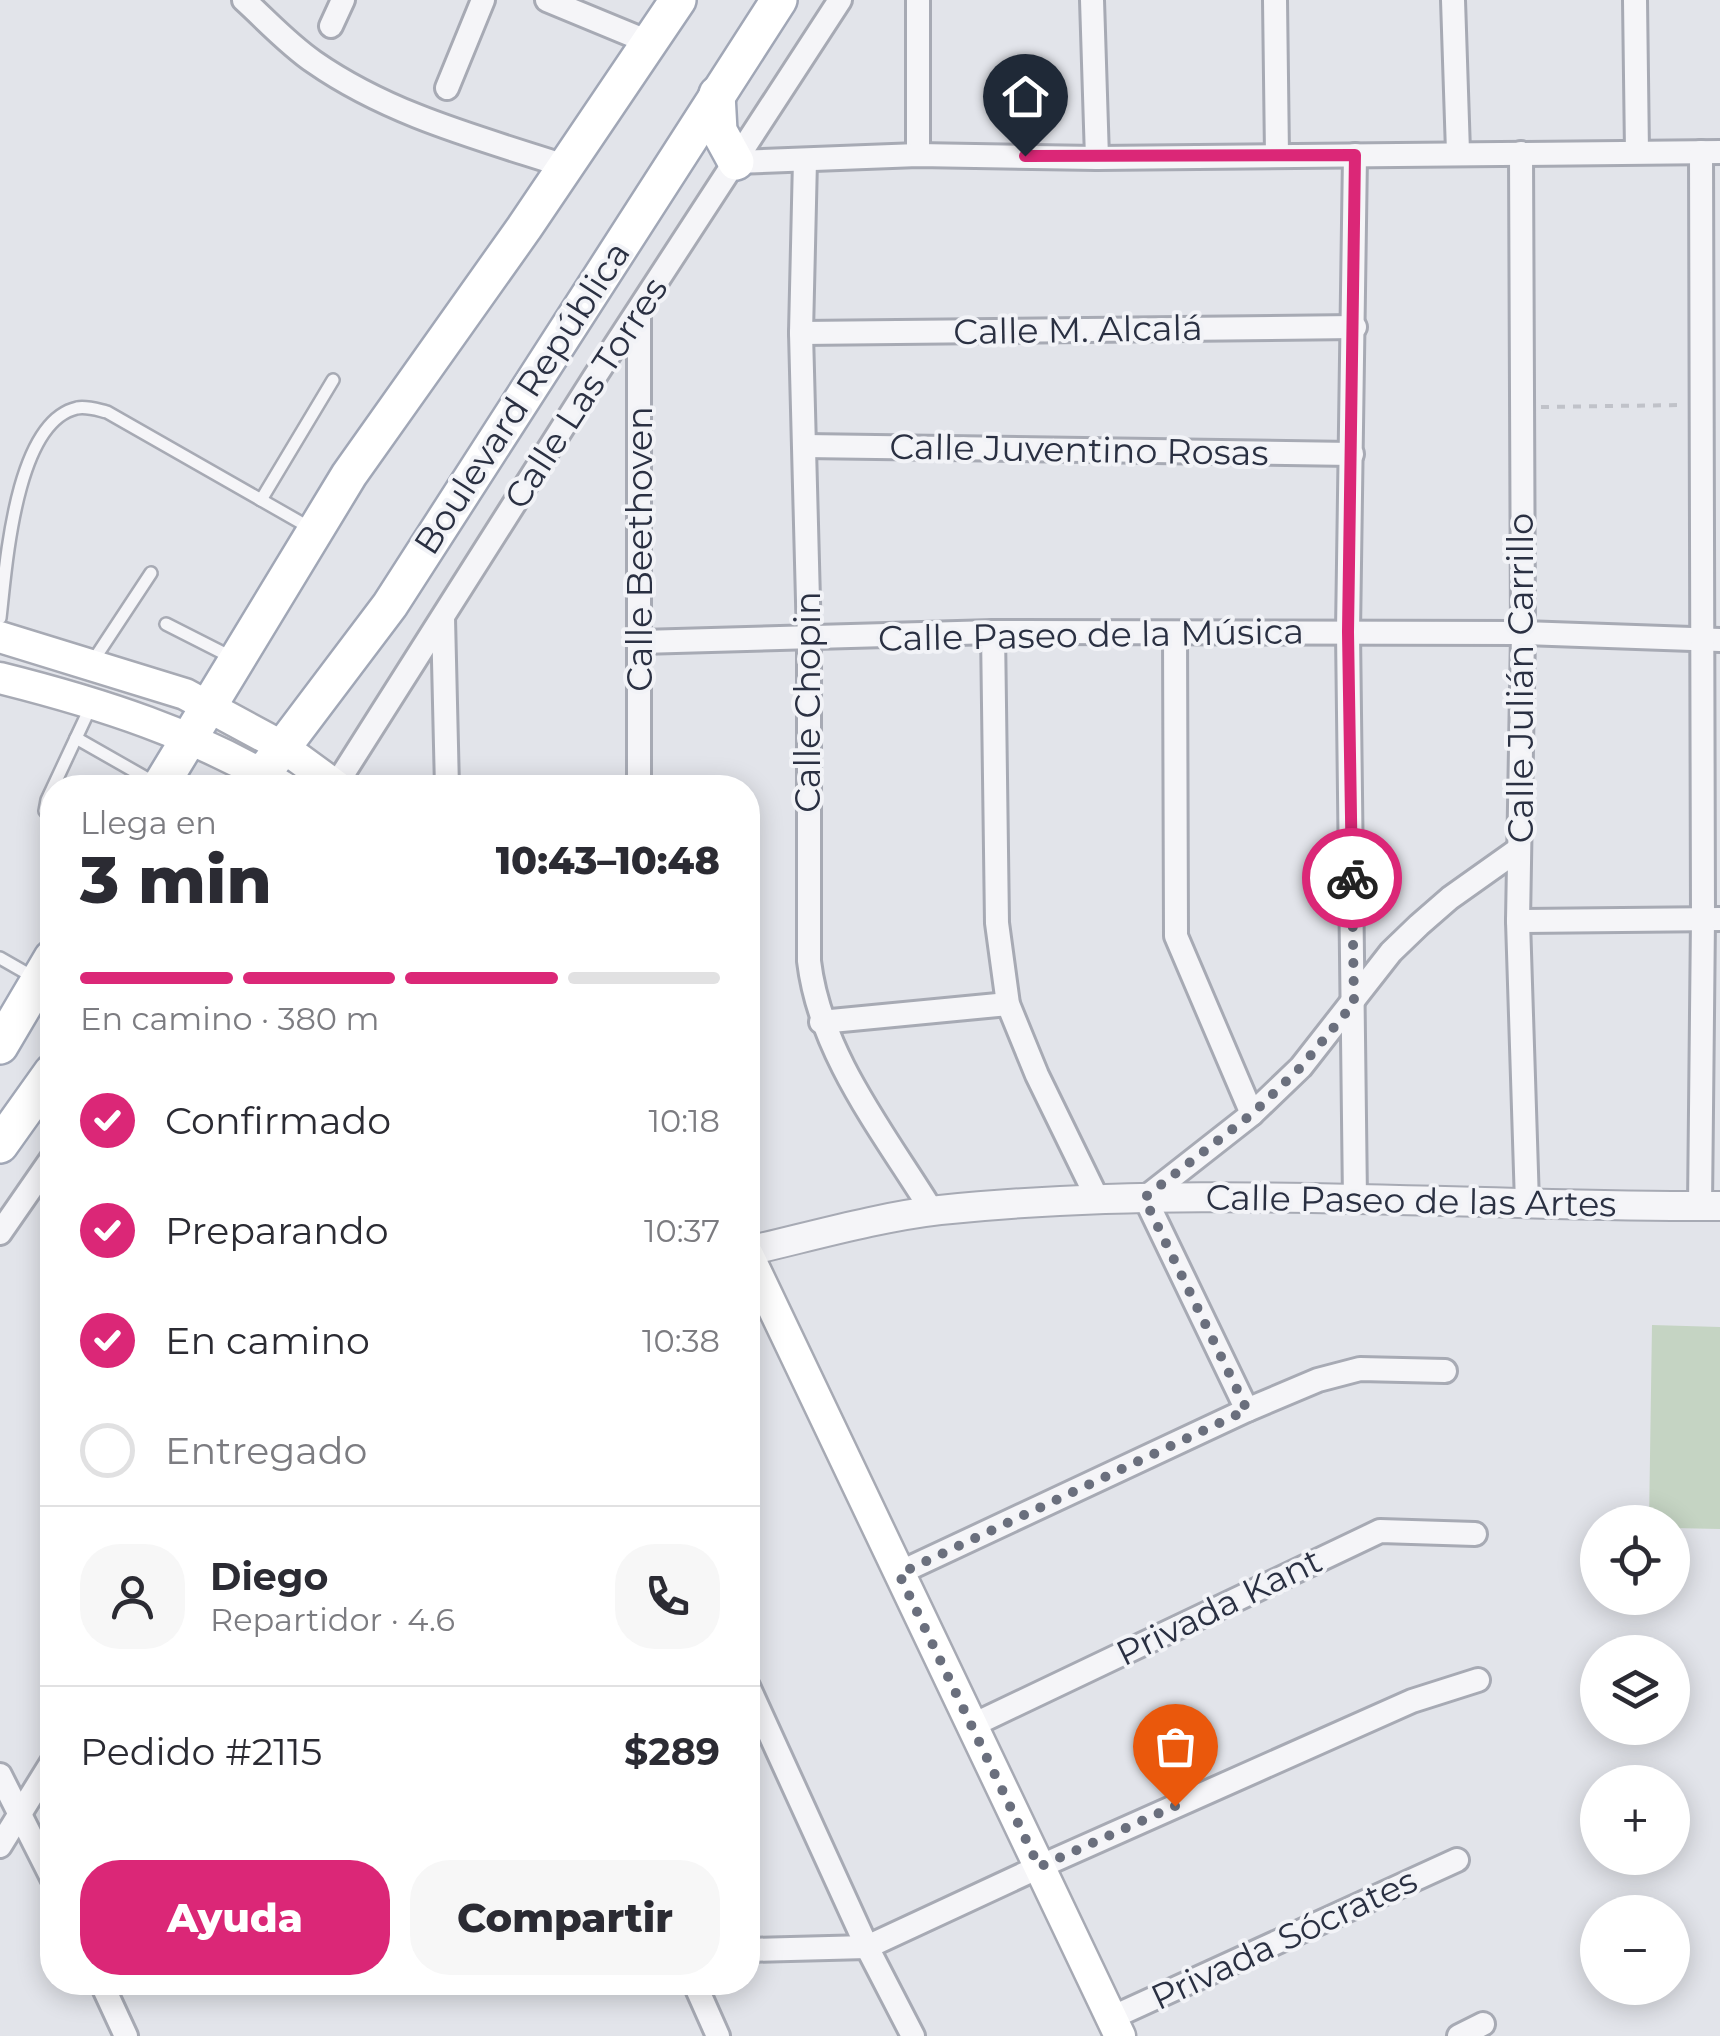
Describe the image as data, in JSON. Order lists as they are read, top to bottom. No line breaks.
{"streets":{"main road":["Boulevard República"],"street":["Calle M. Alcalá","Calle Las Torres","Calle Juventino Rosas","Calle Beethoven","Calle Paseo de la Música","Calle Julián Carrillo","Calle Chopin","Calle Paseo de las Artes","Privada Kant","Privada Sócrates"]},"crossings":[["Calle M. Alcalá","Calle Chopin"],["Calle Las Torres","Calle Beethoven"],["Calle Juventino Rosas","Calle Chopin"],["Calle Beethoven","Calle Paseo de la Música"],["Calle Paseo de la Música","Calle Julián Carrillo"],["Calle Paseo de la Música","Calle Chopin"],["Calle Julián Carrillo","Calle Paseo de las Artes"],["Calle Chopin","Calle Paseo de las Artes"]],"page":{"heading":["3 min","Llega en","10:43–10:48"],"panel":["Diego","Repartidor · 4.6","Pedido #2115","$289"],"bar":"En camino · 380 m","list":[["Confirmado","10:18"],["Preparando","10:37"],["En camino","10:38"],"Entregado"],"map_buttons":["+","−"],"buttons":["Ayuda","Compartir"]}}
